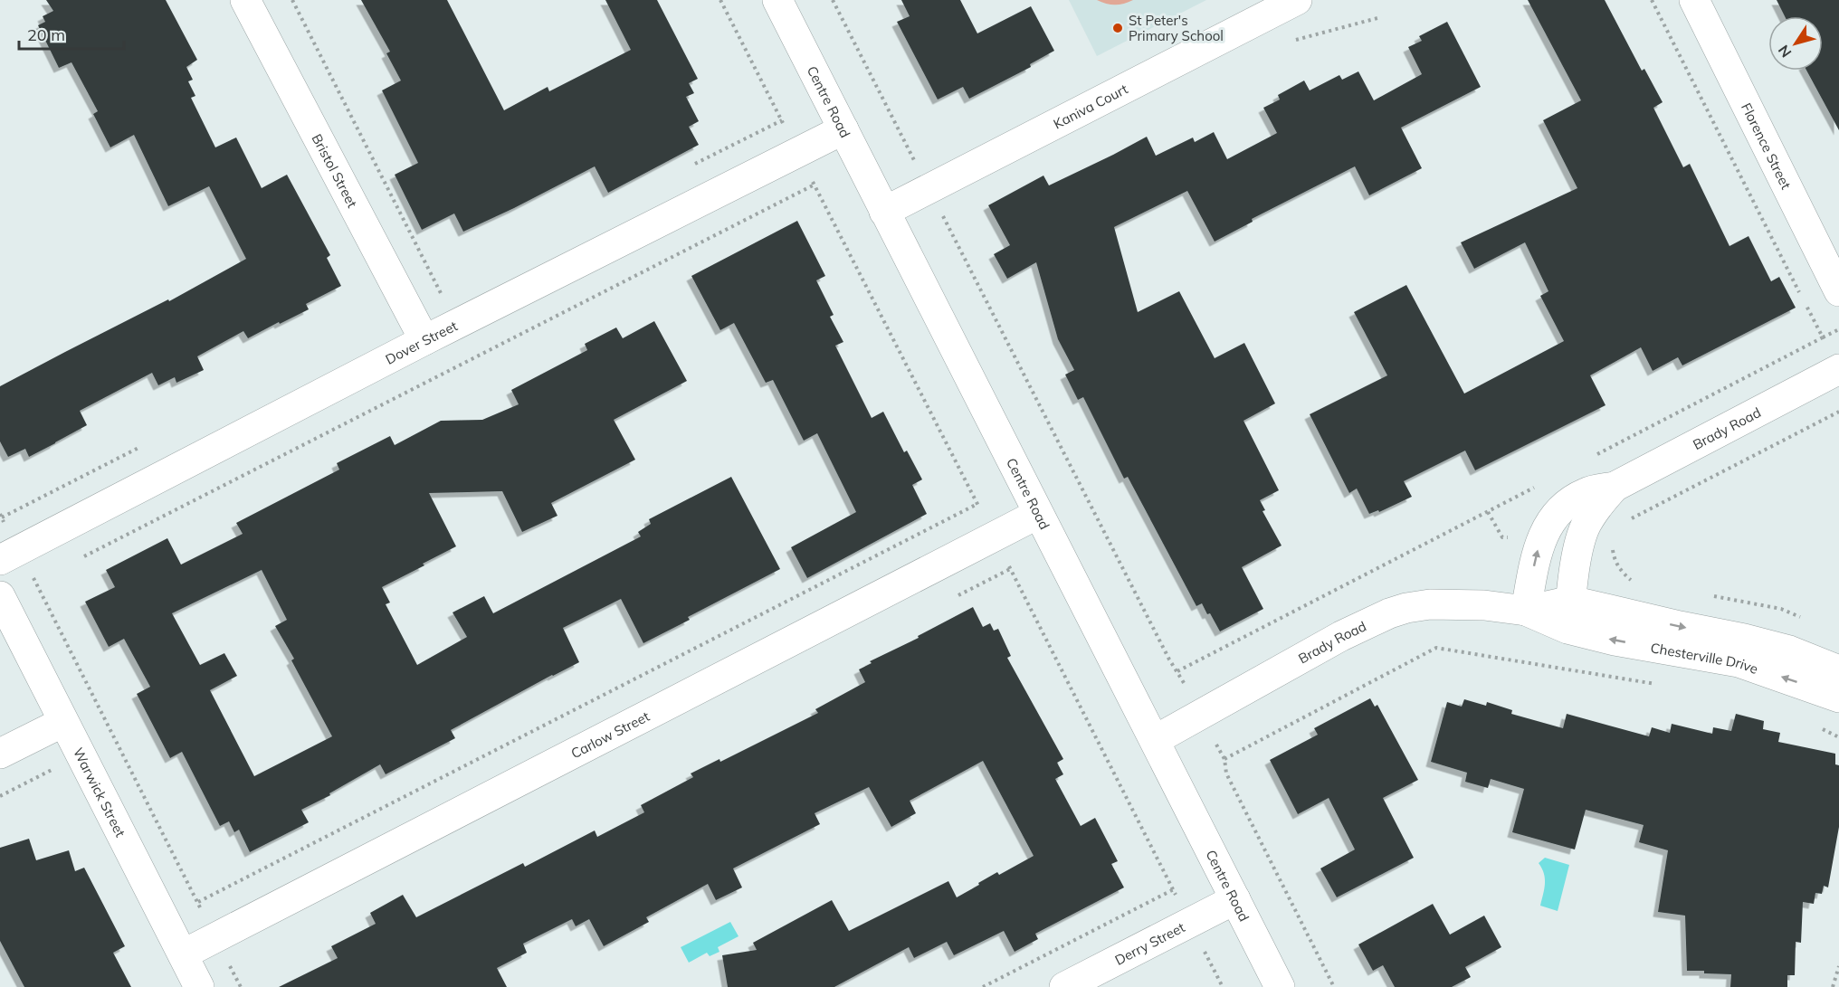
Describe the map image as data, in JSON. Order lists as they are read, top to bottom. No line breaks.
{"streets":{"street":["Centre Road","Kaniva Court","Florence Street","Bristol Street","Dover Street","Brady Road","Chesterville Drive","Carlow Street","Warwick Street","Derry Street"]},"crossings":[["Centre Road","Kaniva Court"],["Centre Road","Dover Street"],["Centre Road","Brady Road"],["Centre Road","Carlow Street"],["Centre Road","Derry Street"],["Bristol Street","Dover Street"],["Brady Road","Chesterville Drive"],["Carlow Street","Warwick Street"]],"places":["St Peter's Primary School"],"scale_bar":"20 m","north":"bottom left"}
